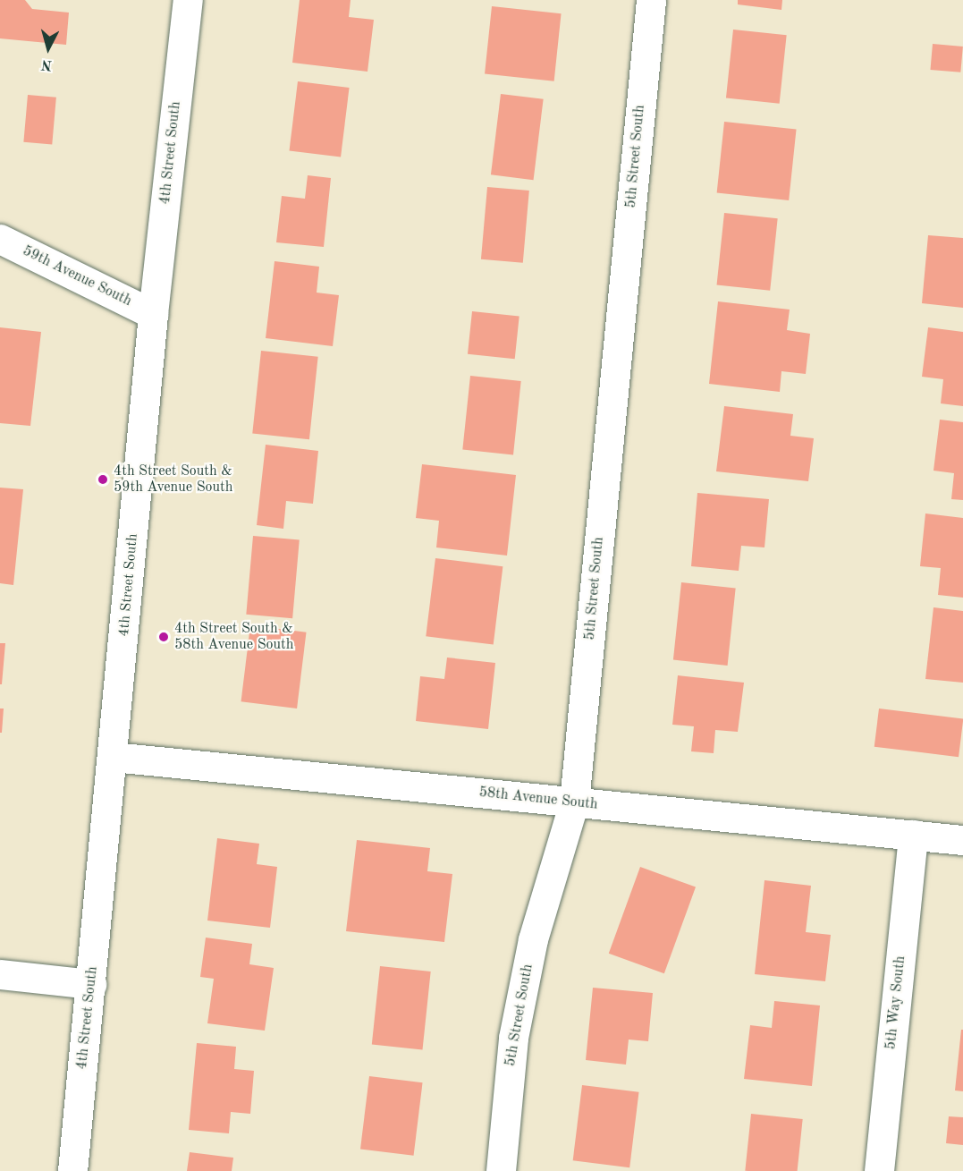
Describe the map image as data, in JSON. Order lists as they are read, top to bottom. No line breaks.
{"streets":{"street":["4th Street South","5th Street South","59th Avenue South","58th Avenue South","5th Way South"]},"crossings":[["4th Street South","59th Avenue South"],["4th Street South","58th Avenue South"],["5th Street South","58th Avenue South"],["58th Avenue South","5th Way South"]],"places":["4th Street South & 59th Avenue South","4th Street South & 58th Avenue South"],"north":"bottom"}
